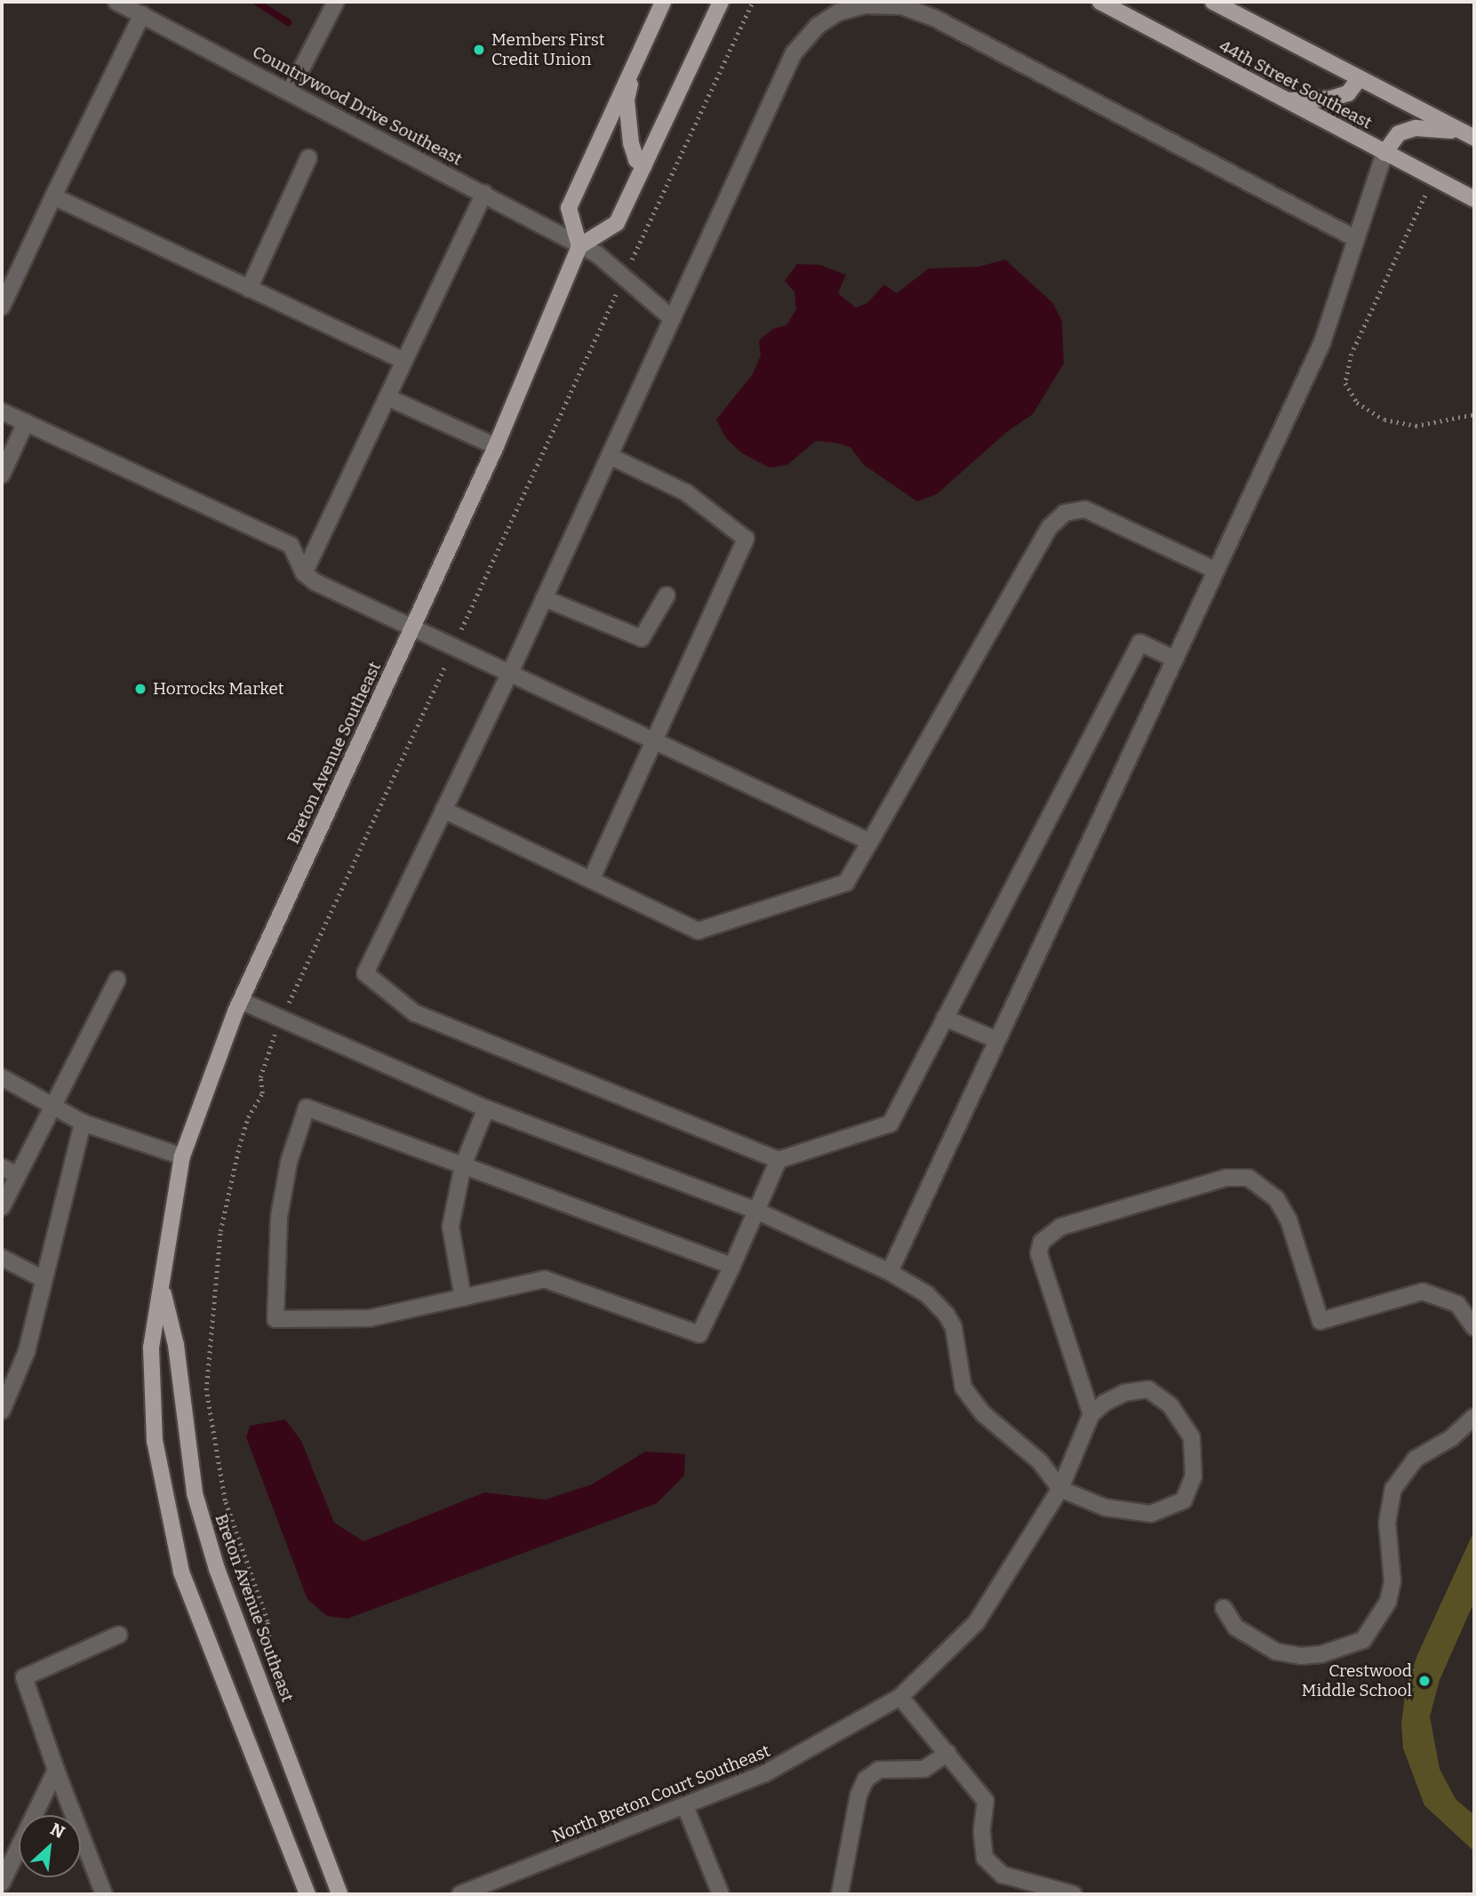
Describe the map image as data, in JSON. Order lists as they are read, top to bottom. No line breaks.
{"streets":{"main road":["44th Street Southeast","Breton Avenue Southeast"],"street":["Countrywood Drive Southeast","North Breton Court Southeast"]},"crossings":[["Countrywood Drive Southeast","Breton Avenue Southeast"]],"places":["Members First Credit Union","Horrocks Market","Crestwood Middle School"],"north":"top right"}
